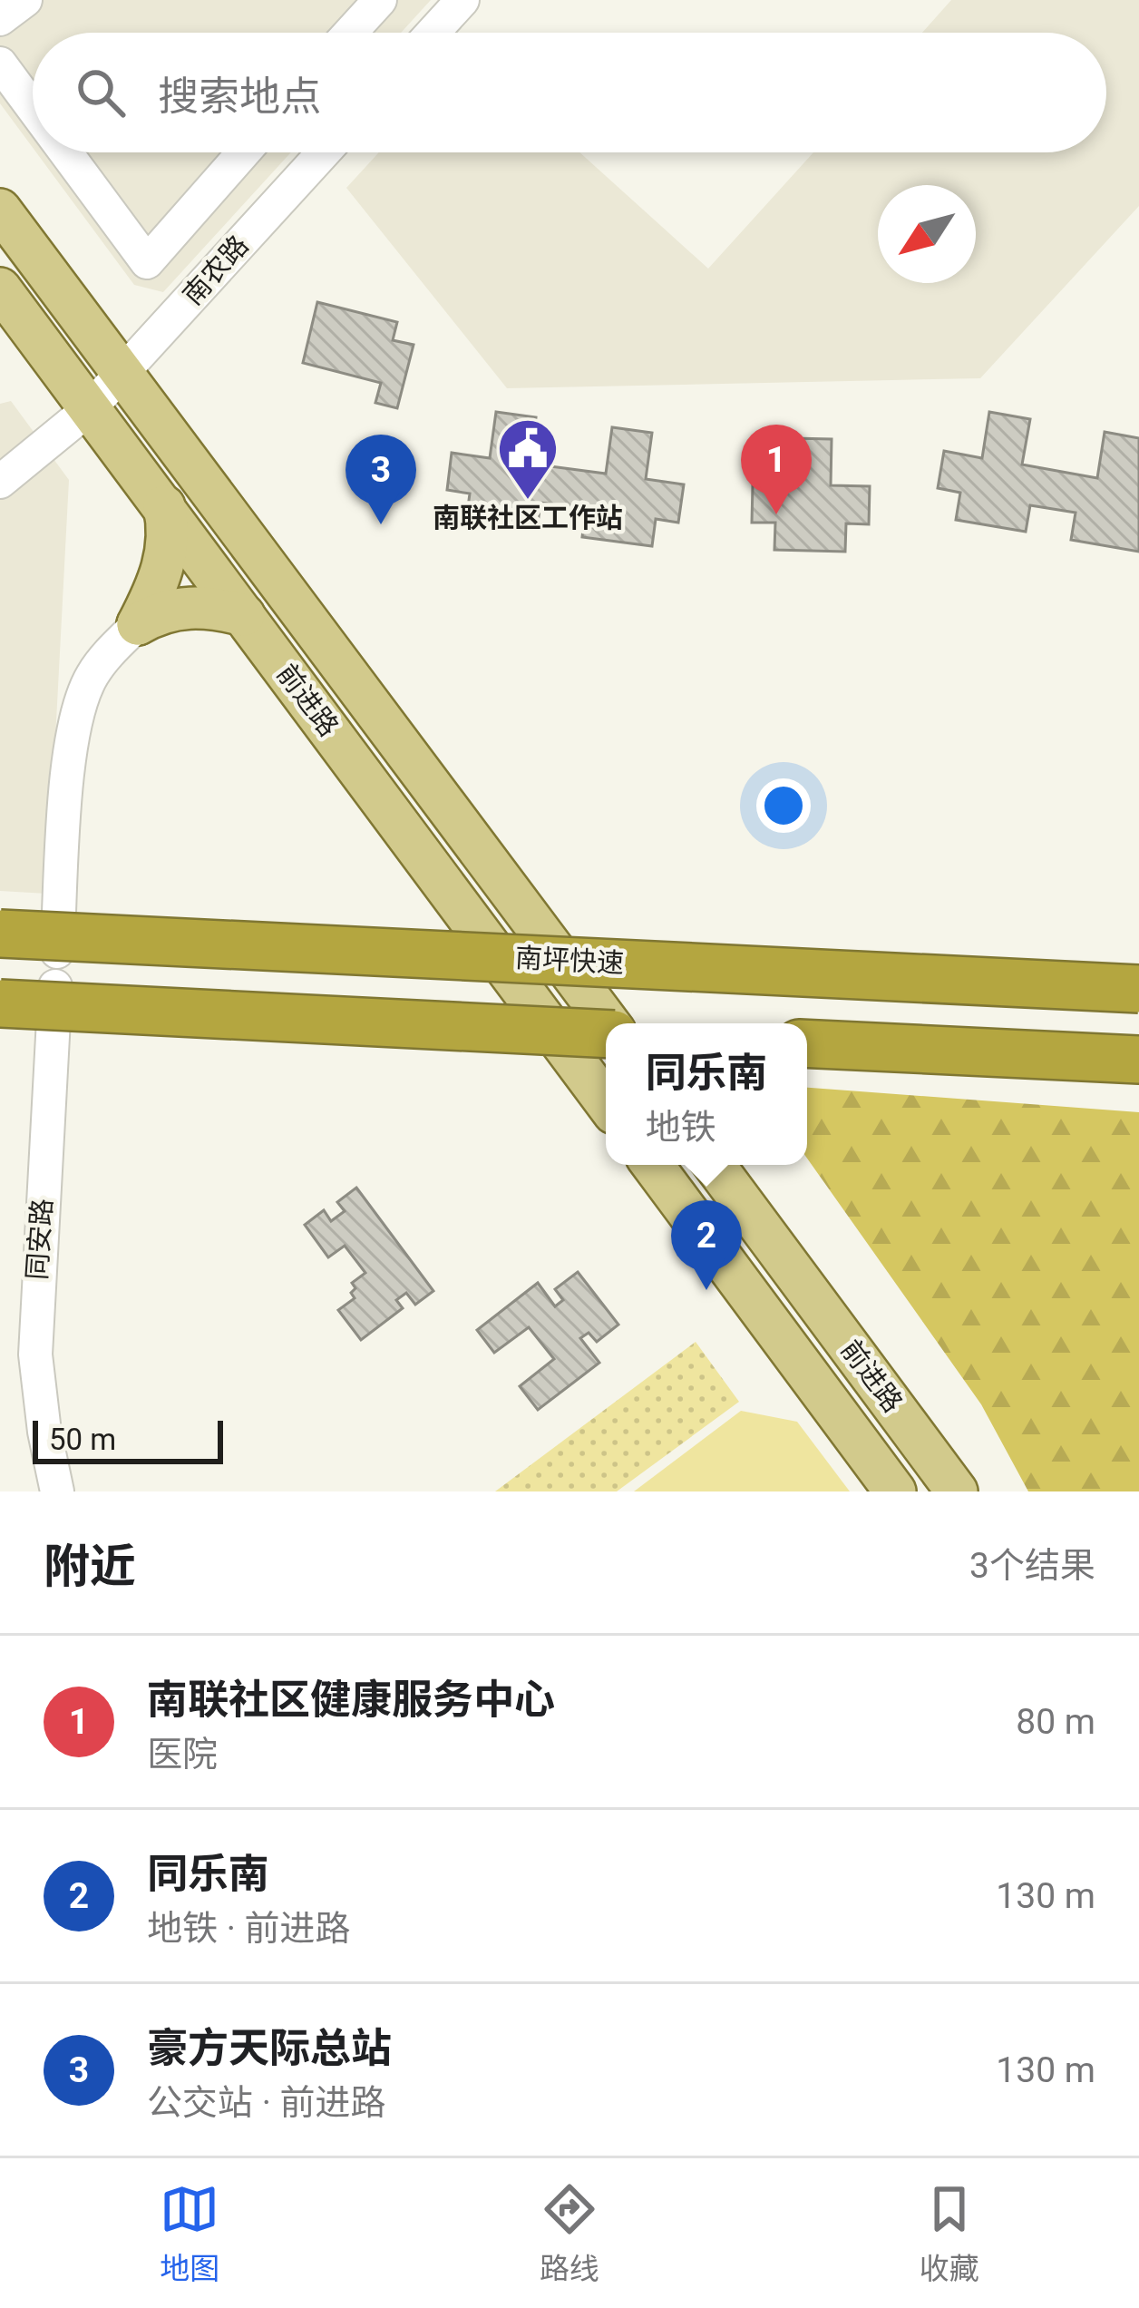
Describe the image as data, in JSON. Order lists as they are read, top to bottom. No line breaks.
{"streets":{"highway":["南坪快速"],"main road":["前进路"],"street":["南农路","同安路"]},"crossings":[["南农路","前进路"]],"places":{"public building":["南联社区工作站"]},"scale_bar":"50 m","north":"bottom left","page":{"search":"搜索地点","pins":["1","3","2"],"popup":["同乐南","地铁"],"scale":"50 m","heading":["附近","3个结果"],"list":[{"mark":"1","name":"南联社区健康服务中心","note":"医院","value":"80 m"},{"mark":"2","name":"同乐南","note":"地铁 · 前进路","value":"130 m"},{"mark":"3","name":"豪方天际总站","note":"公交站 · 前进路","value":"130 m"}],"nav":["地图","路线","收藏"]}}
